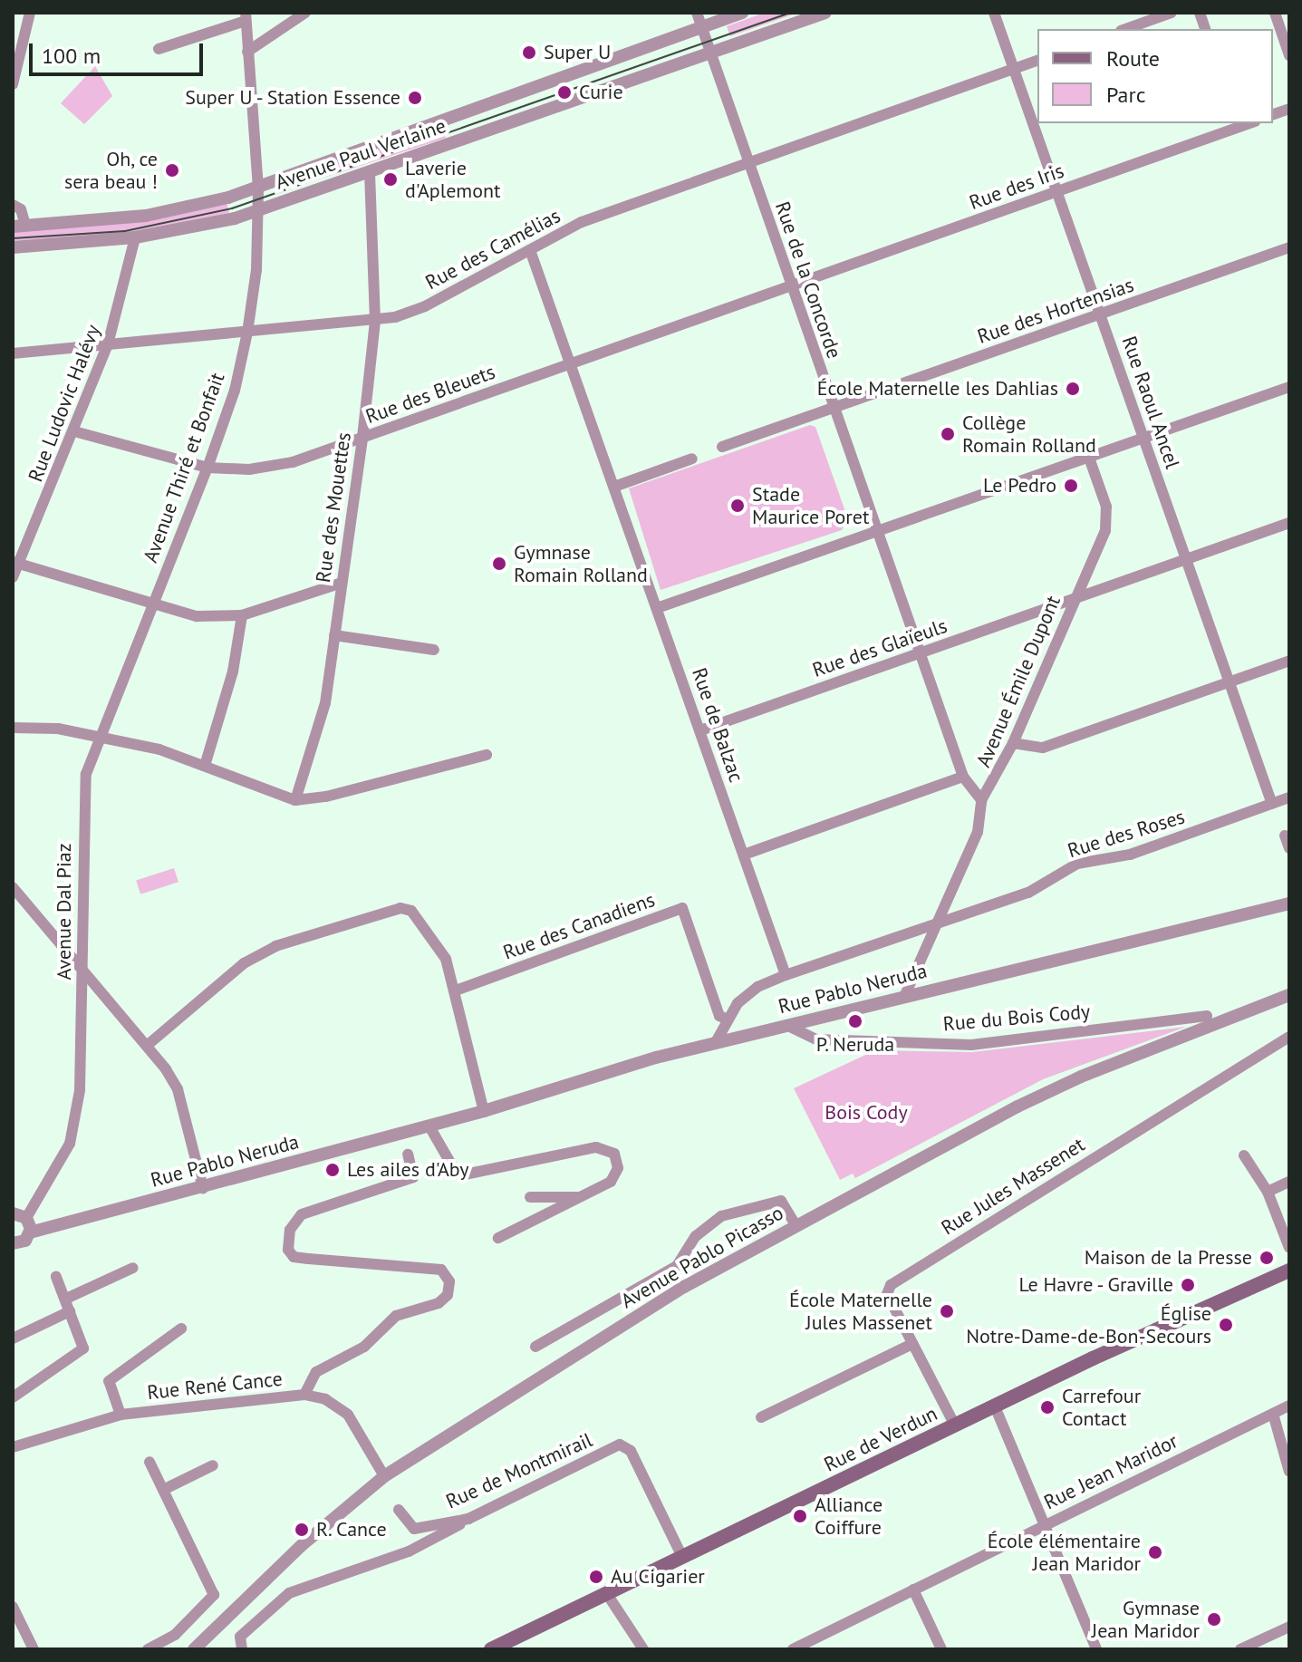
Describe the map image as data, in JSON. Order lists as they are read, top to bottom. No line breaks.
{"streets":{"main road":["Rue de Verdun"],"street":["Avenue Paul Verlaine","Rue des Iris","Rue des Camélias","Rue de la Concorde","Rue des Hortensias","Rue des Bleuets","Rue Raoul Ancel","Rue Ludovic Halévy","Avenue Thiré et Bonfait","Rue des Mouettes","Rue des Glaïeuls","Avenue Émile Dupont","Rue de Balzac","Rue des Roses","Avenue Dal Piaz","Rue des Canadiens","Rue Pablo Neruda","Rue du Bois Cody","Rue Jules Massenet","Avenue Pablo Picasso","Rue René Cance","Rue de Montmirail","Rue Jean Maridor"]},"crossings":[["Avenue Paul Verlaine","Rue de la Concorde"],["Avenue Paul Verlaine","Rue Ludovic Halévy"],["Avenue Paul Verlaine","Avenue Thiré et Bonfait"],["Avenue Paul Verlaine","Rue des Mouettes"],["Rue des Iris","Rue de la Concorde"],["Rue des Iris","Rue des Bleuets"],["Rue des Iris","Rue Raoul Ancel"],["Rue des Camélias","Rue de la Concorde"],["Rue des Camélias","Rue Raoul Ancel"],["Rue des Camélias","Rue Ludovic Halévy"],["Rue des Camélias","Avenue Thiré et Bonfait"],["Rue des Camélias","Rue des Mouettes"],["Rue des Camélias","Rue de Balzac"],["Rue de la Concorde","Rue des Hortensias"],["Rue de la Concorde","Rue des Bleuets"],["Rue de la Concorde","Rue des Glaïeuls"],["Rue de la Concorde","Avenue Émile Dupont"],["Rue des Hortensias","Rue Raoul Ancel"],["Rue des Bleuets","Rue Ludovic Halévy"],["Rue des Bleuets","Avenue Thiré et Bonfait"],["Rue des Bleuets","Rue des Mouettes"],["Rue des Bleuets","Rue de Balzac"],["Rue Raoul Ancel","Rue des Glaïeuls"],["Rue Raoul Ancel","Rue des Roses"],["Avenue Thiré et Bonfait","Avenue Dal Piaz"],["Rue des Glaïeuls","Avenue Émile Dupont"],["Rue des Glaïeuls","Rue de Balzac"],["Avenue Émile Dupont","Rue des Roses"],["Avenue Émile Dupont","Rue Pablo Neruda"],["Rue de Balzac","Rue des Roses"],["Rue des Roses","Rue des Canadiens"],["Rue des Roses","Rue Pablo Neruda"],["Rue Pablo Neruda","Rue du Bois Cody"],["Rue Jules Massenet","Rue de Verdun"],["Avenue Pablo Picasso","Rue René Cance"],["Rue de Verdun","Rue de Montmirail"]],"parks":["Bois Cody"],"places":["Super U","Curie","Super U - Station Essence","Oh, ce sera beau !","Laverie d'Aplemont","École Maternelle les Dahlias","Collège Romain Rolland","Le Pedro","Stade Maurice Poret","Gymnase Romain Rolland","P. Neruda","Les ailes d'Aby","Maison de la Presse","Le Havre - Graville","École Maternelle Jules Massenet","Église Notre-Dame-de-Bon-Secours","Carrefour Contact","Alliance Coiffure","R. Cance","École élémentaire Jean Maridor","Au Cigarier","Gymnase Jean Maridor"],"legend":["Route","Parc"],"scale_bar":"100 m"}
